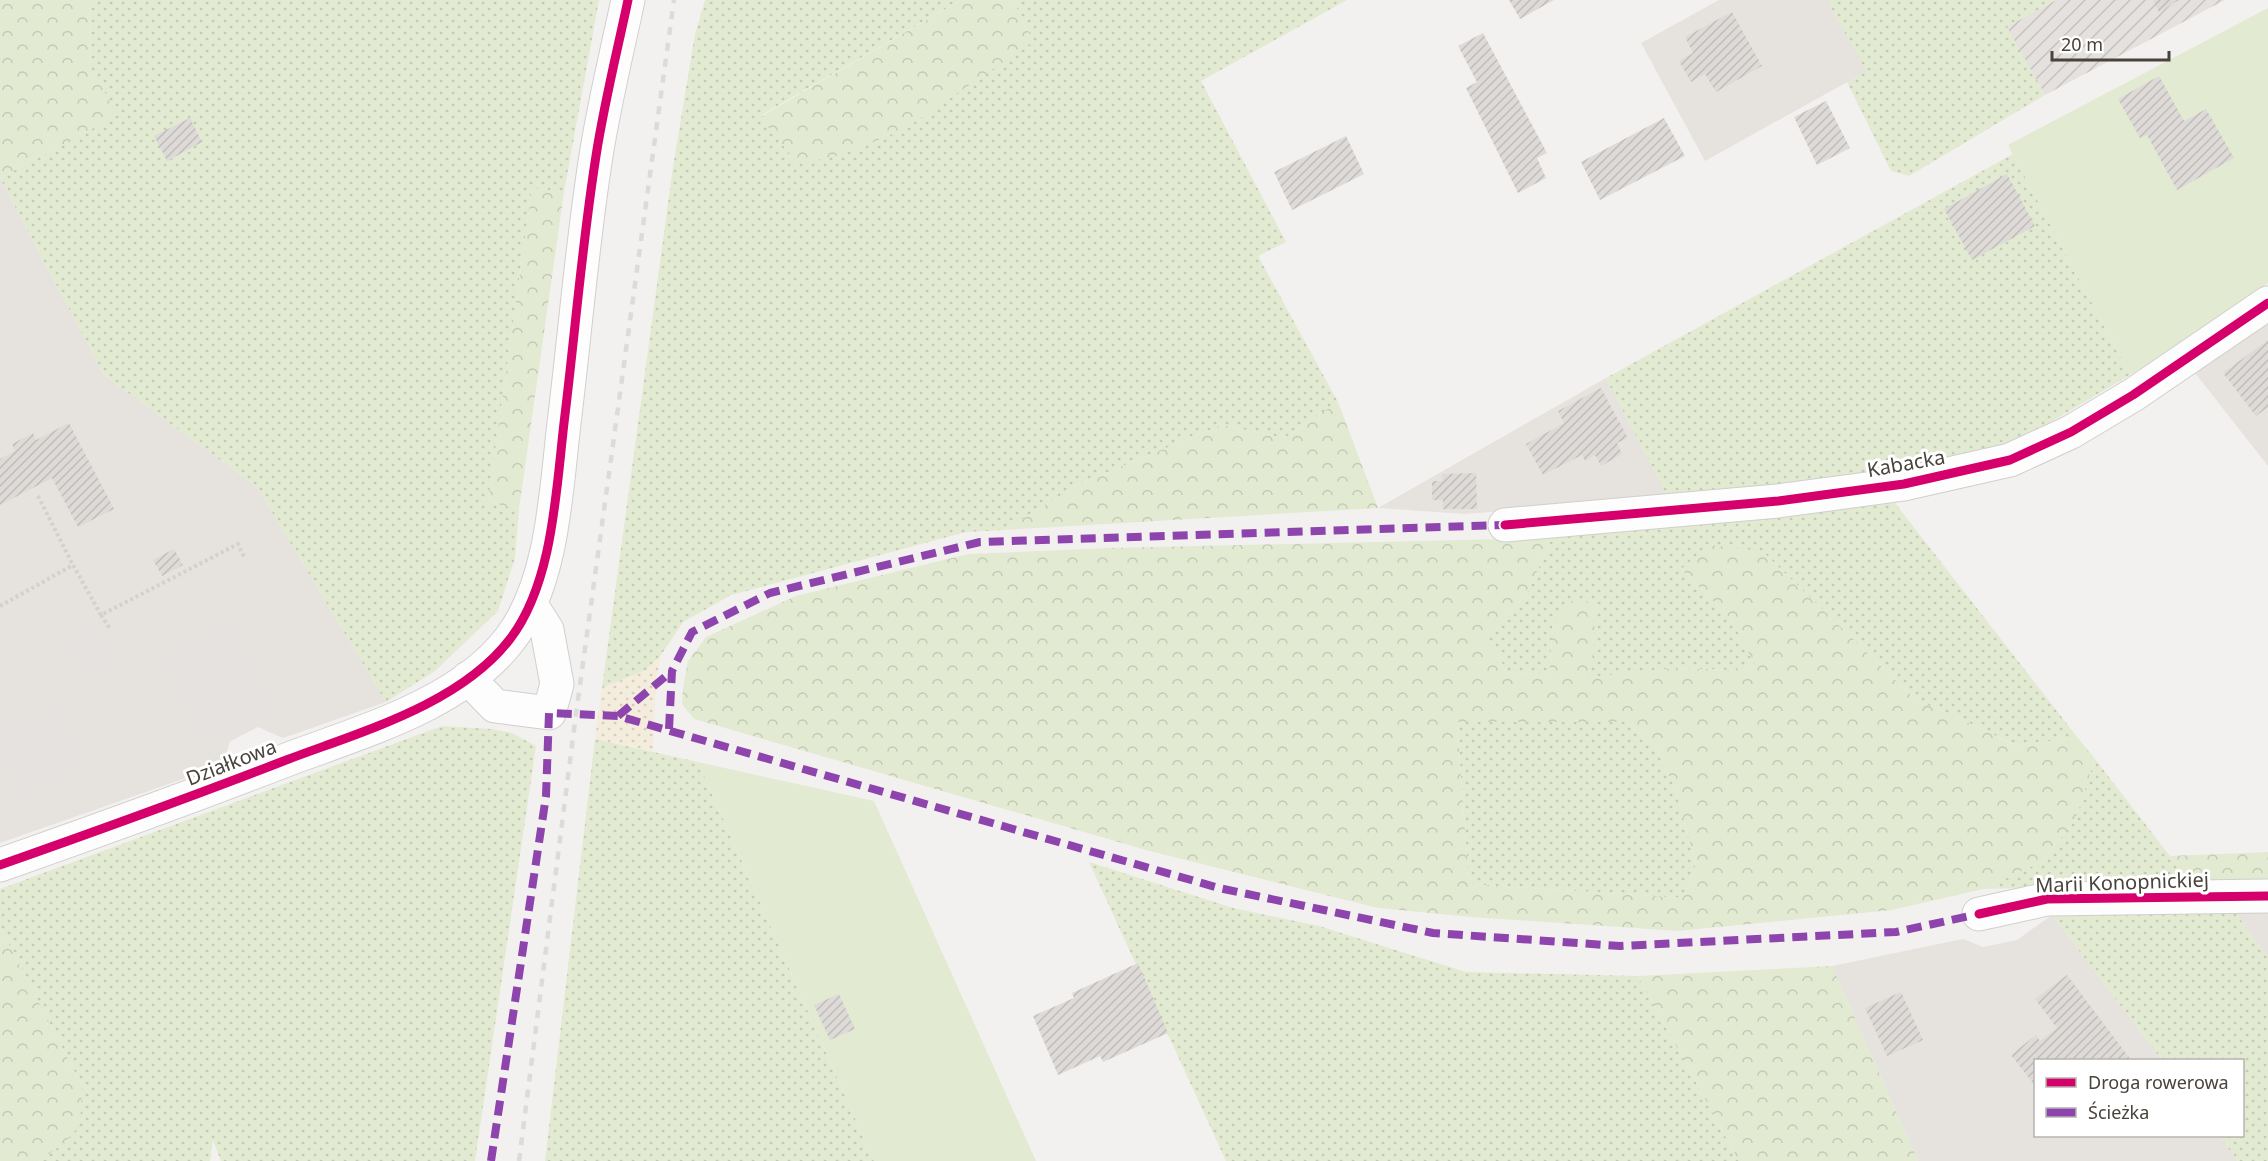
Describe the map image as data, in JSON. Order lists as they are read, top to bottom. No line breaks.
{"streets":{"street":["Kabacka","Działkowa","Marii Konopnickiej"]},"legend":["Droga rowerowa","Ścieżka"],"scale_bar":"20 m"}
